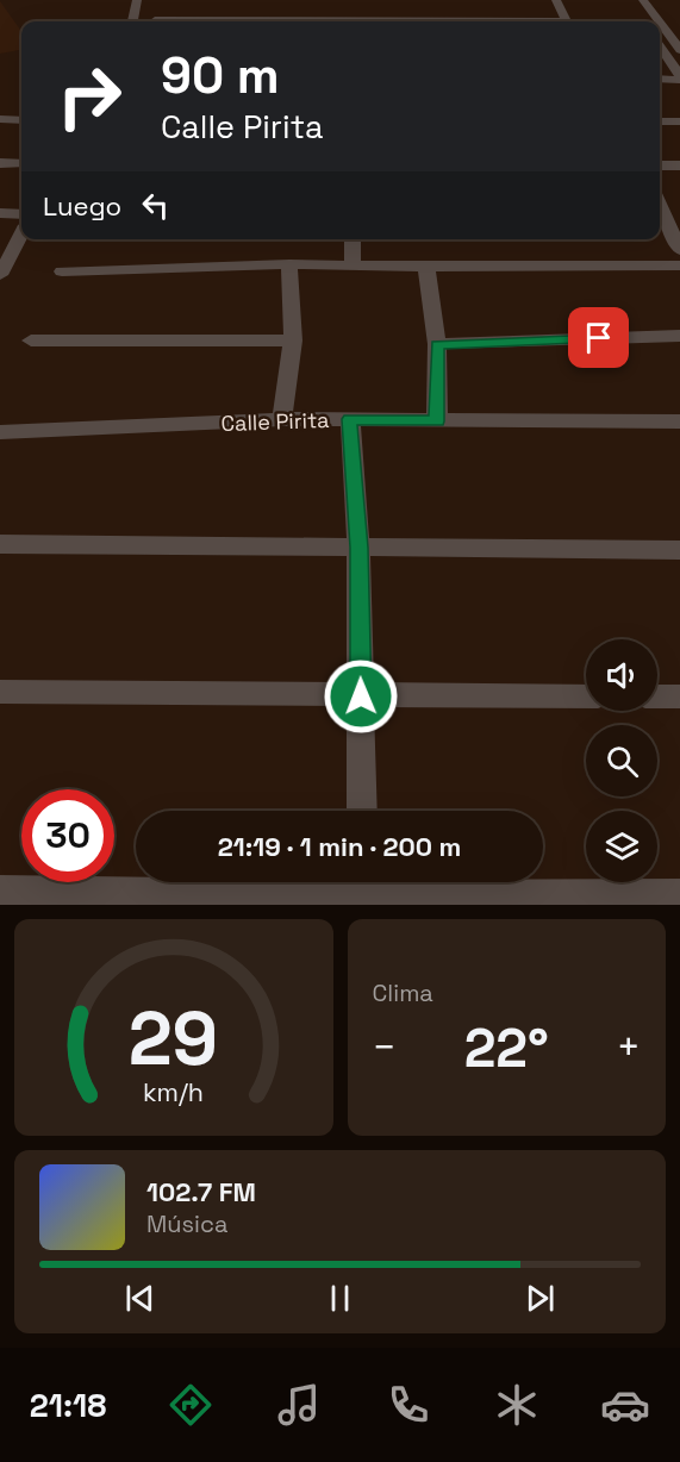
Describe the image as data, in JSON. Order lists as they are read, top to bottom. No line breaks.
{"streets":{"street":["Calle Pirita"]},"page":{"turn":["90 m","Calle Pirita"],"then":"Luego","limit":"30","trip":"21:19 · 1 min · 200 m","tile":"Clima","heat":["−","22°","+"],"song":["102.7 FM","Música"],"tabs":"21:18","gauge":["29","km/h"]}}
